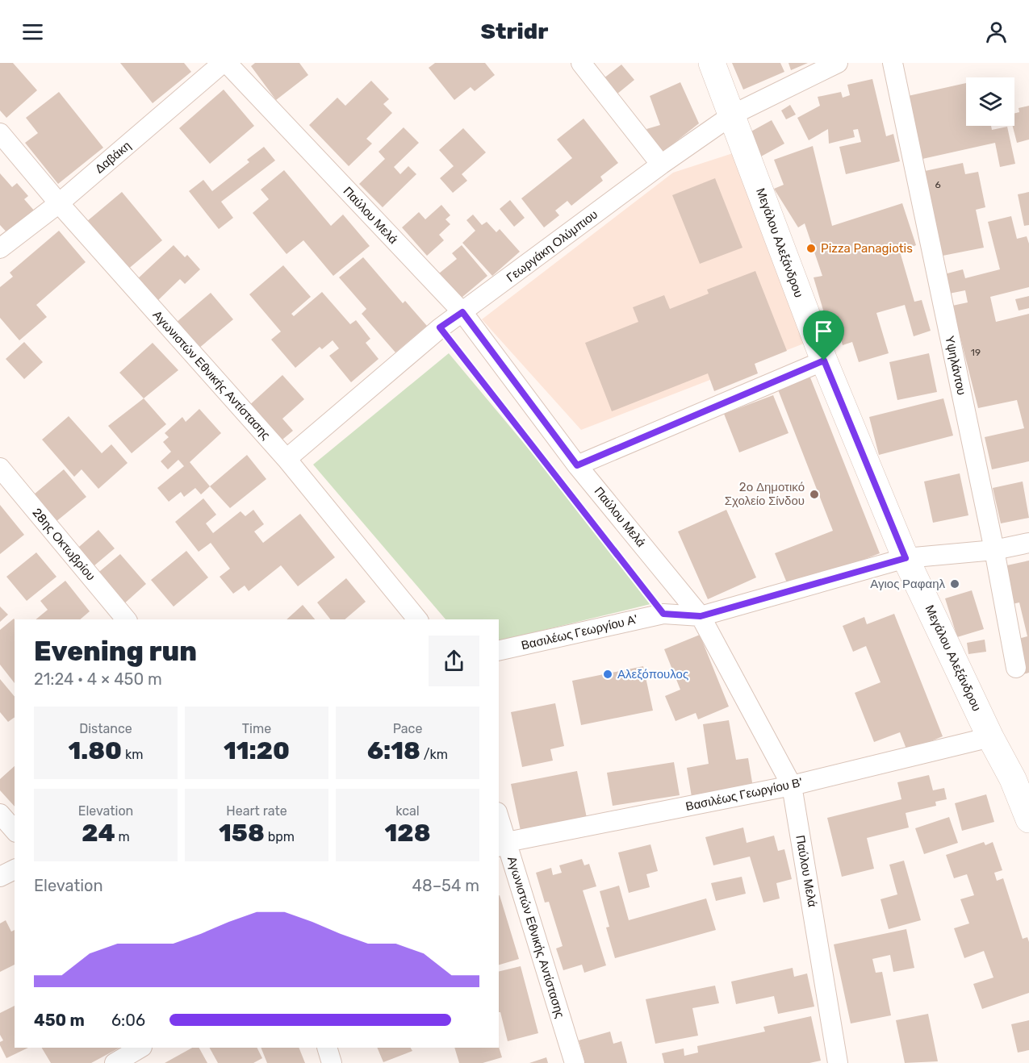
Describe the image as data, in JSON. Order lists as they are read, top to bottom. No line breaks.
{"streets":{"street":["Δαβάκη","Παύλου Μελά","Μεγάλου Αλεξάνδρου","Γεωργάκη Ολύμπιου","Υψηλάντου","Αγωνιστών Εθνικής Αντίστασης","28ης Οκτωβρίου","Βασιλέως Γεωργίου Α'","Βασιλέως Γεωργίου Β'"]},"crossings":[["Δαβάκη","Παύλου Μελά"],["Δαβάκη","Αγωνιστών Εθνικής Αντίστασης"],["Παύλου Μελά","Γεωργάκη Ολύμπιου"],["Παύλου Μελά","Βασιλέως Γεωργίου Α'"],["Παύλου Μελά","Βασιλέως Γεωργίου Β'"],["Μεγάλου Αλεξάνδρου","Γεωργάκη Ολύμπιου"],["Μεγάλου Αλεξάνδρου","Βασιλέως Γεωργίου Α'"],["Μεγάλου Αλεξάνδρου","Βασιλέως Γεωργίου Β'"],["Γεωργάκη Ολύμπιου","Αγωνιστών Εθνικής Αντίστασης"],["Υψηλάντου","Βασιλέως Γεωργίου Α'"],["Αγωνιστών Εθνικής Αντίστασης","Βασιλέως Γεωργίου Β'"]],"places":["Pizza Panagiotis","2o Δημοτικό Σχολείο Σίνδου","Αγιος Ραφαηλ","Αλεξόπουλος"],"house_numbers":["6","19"],"page":{"header":"Stridr","heading":["Evening run","21:24 · 4 × 450 m"],"stats":[["Distance","1.80 km"],["Time","11:20"],["Pace","6:18 /km"],["Elevation","24 m"],["Heart rate","158 bpm"],["kcal","128"]],"chart":["Elevation","48–54 m"],"list":[{"name":"450 m","note":"6:06"}]}}
